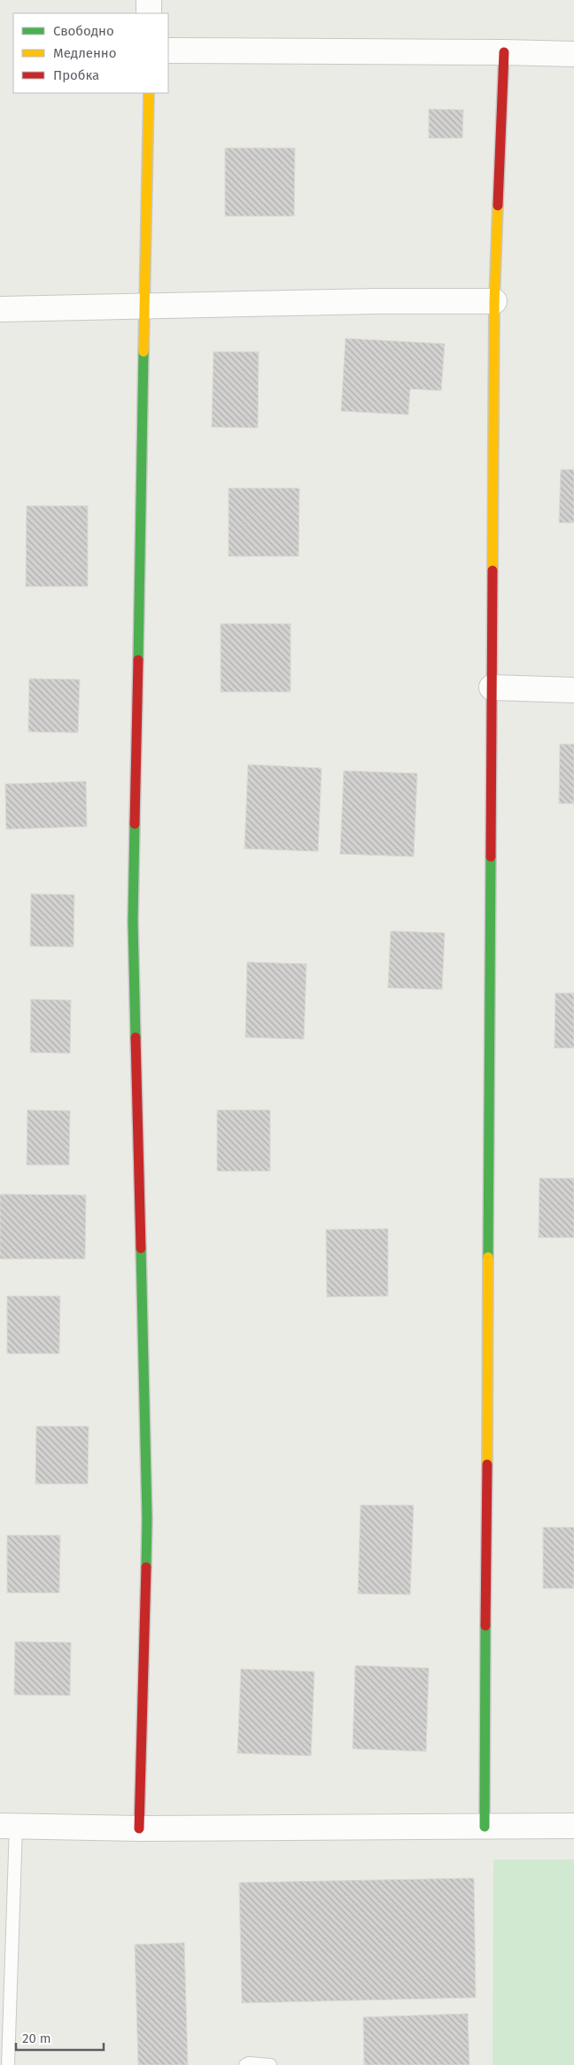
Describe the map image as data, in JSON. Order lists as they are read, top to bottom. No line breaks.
{"legend":["Свободно","Медленно","Пробка"],"scale_bar":"20 m"}
